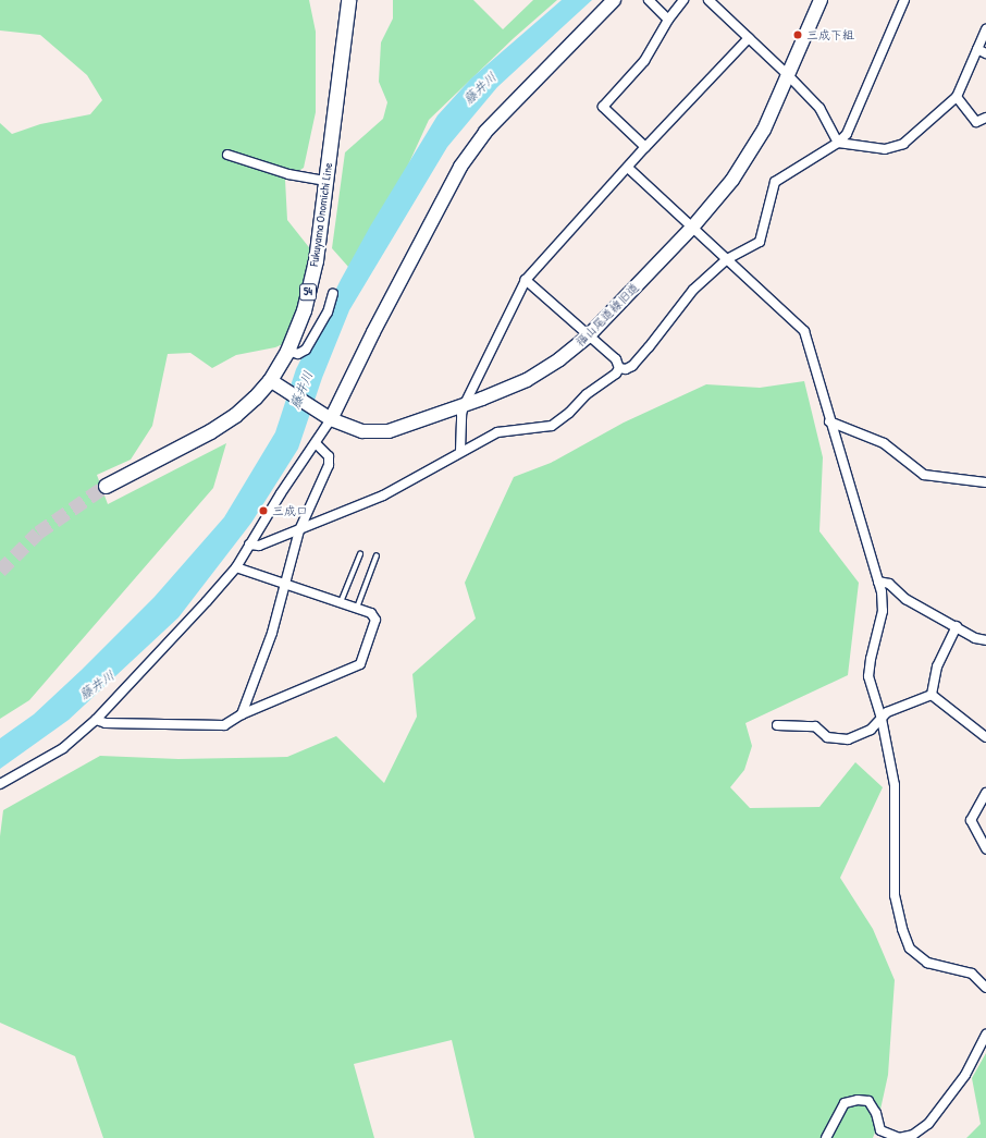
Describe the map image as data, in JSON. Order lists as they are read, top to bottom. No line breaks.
{"streets":{"main road":["Fukuyama Onomichi Line","54"],"street":["福山尾道線旧道"]},"crossings":[["Fukuyama Onomichi Line","福山尾道線旧道"]],"water":["藤井川"],"places":["三成下組","三成口"]}
